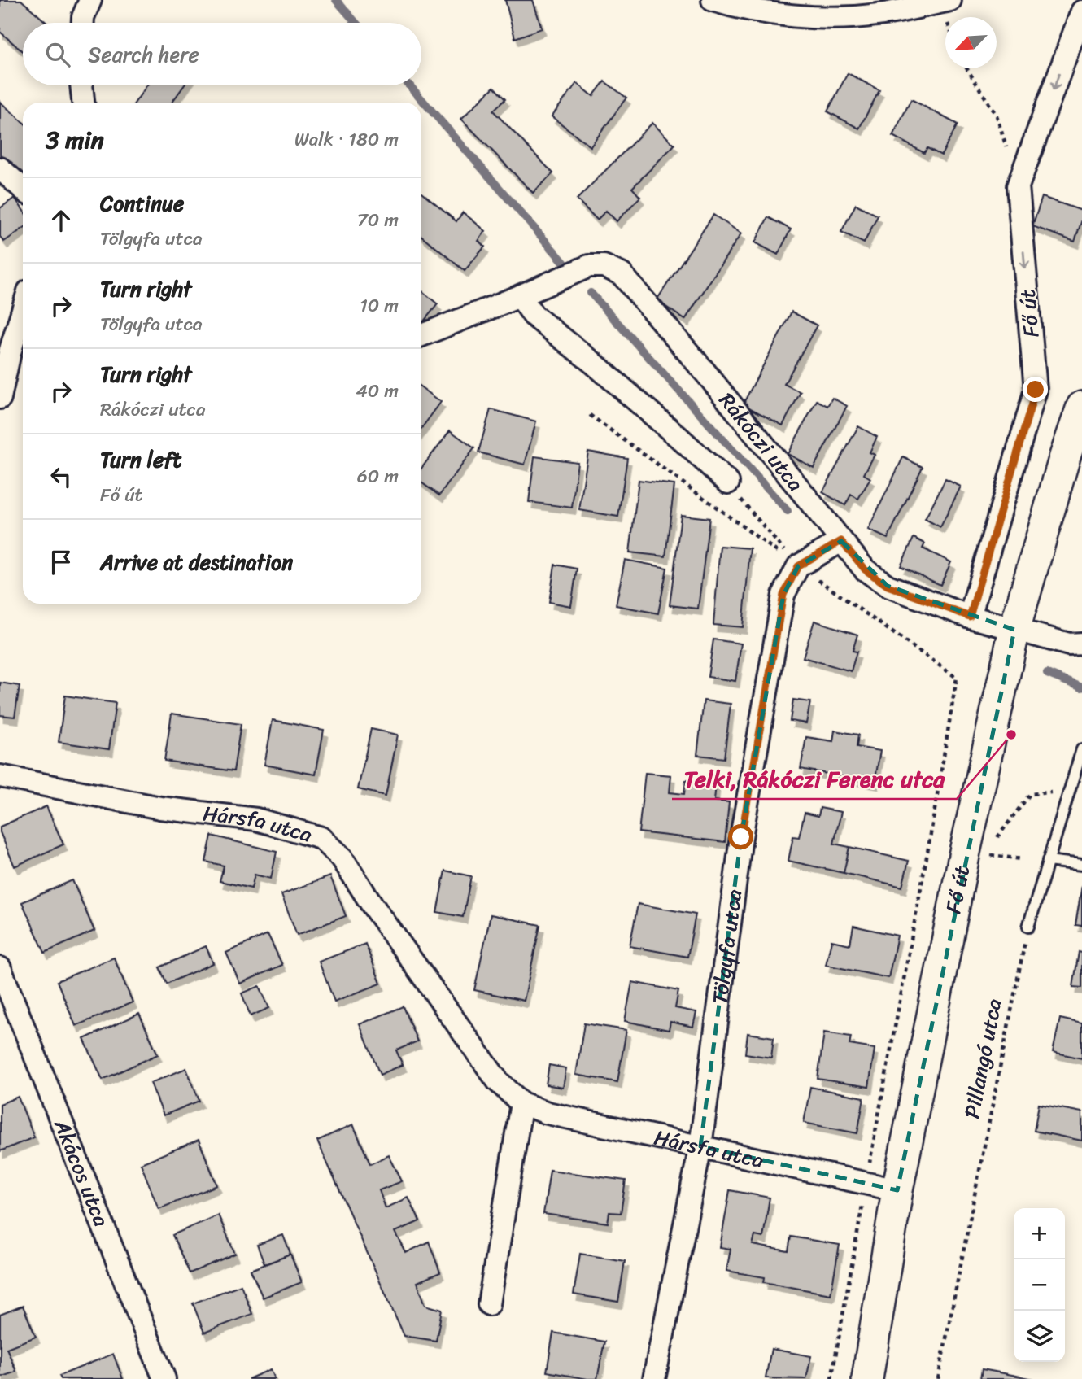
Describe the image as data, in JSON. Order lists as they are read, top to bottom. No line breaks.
{"streets":{"main road":["Fő út"],"street":["Rákóczi utca","Hársfa utca","Tölgyfa utca","Akácos utca"],"path":["Pillangó utca"]},"crossings":[["Fő út","Rákóczi utca"],["Fő út","Hársfa utca"],["Hársfa utca","Tölgyfa utca"]],"one_way":["Fő út"],"places":["Telki, Rákóczi Ferenc utca"],"north":"bottom left","page":{"search":"Search here","heading":["3 min","Walk · 180 m"],"list":[["Continue","Tölgyfa utca","70 m"],["Turn right","Tölgyfa utca","10 m"],["Turn right","Rákóczi utca","40 m"],["Turn left","Fő út","60 m"],"Arrive at destination"],"map_buttons":["+","−"]}}
